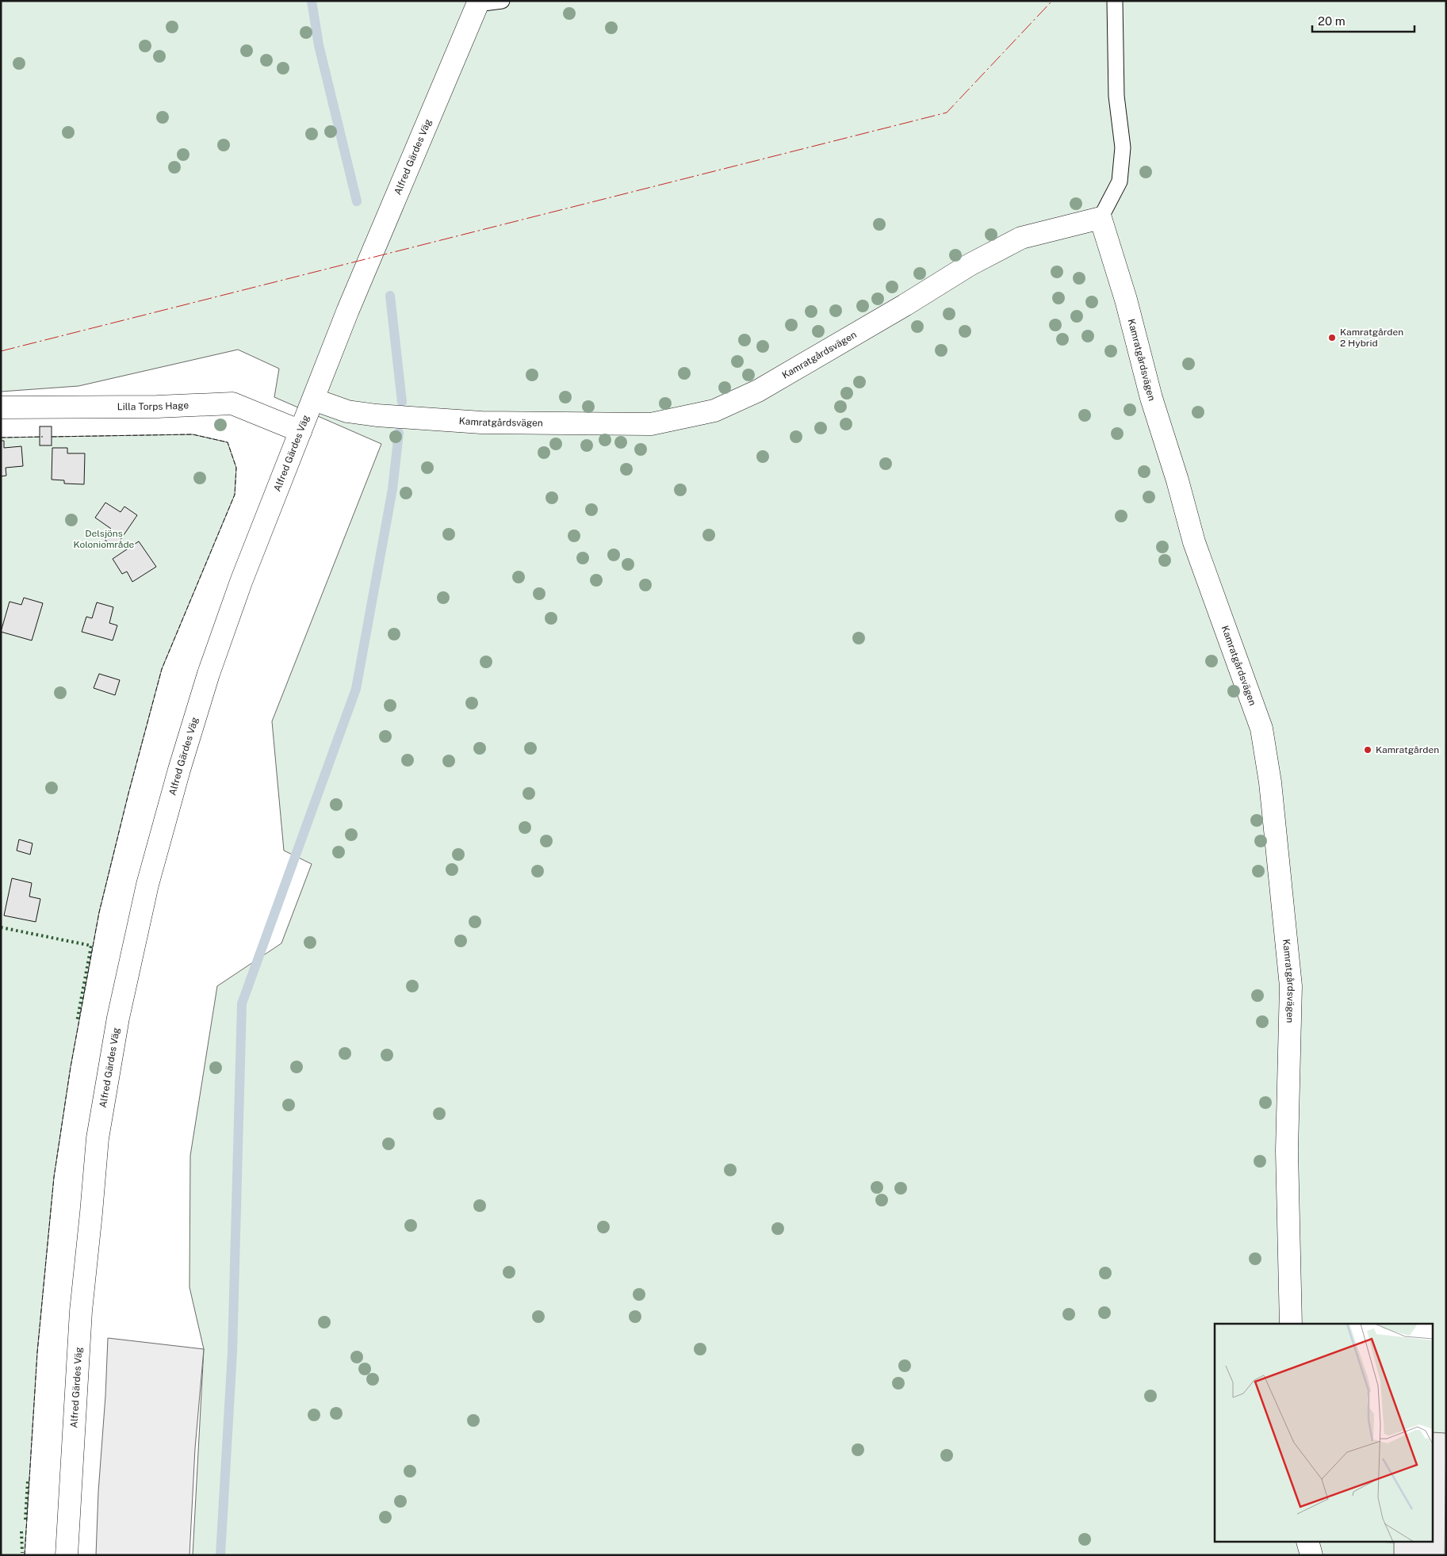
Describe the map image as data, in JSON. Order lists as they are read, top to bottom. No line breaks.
{"streets":{"street":["Alfred Gärdes Väg","Kamratgårdsvägen","Lilla Torps Hage"]},"crossings":[["Alfred Gärdes Väg","Kamratgårdsvägen"],["Alfred Gärdes Väg","Lilla Torps Hage"]],"parks":["Delsjöns Koloniområde"],"places":["Kamratgården 2 Hybrid","Kamratgården"],"scale_bar":"20 m"}
